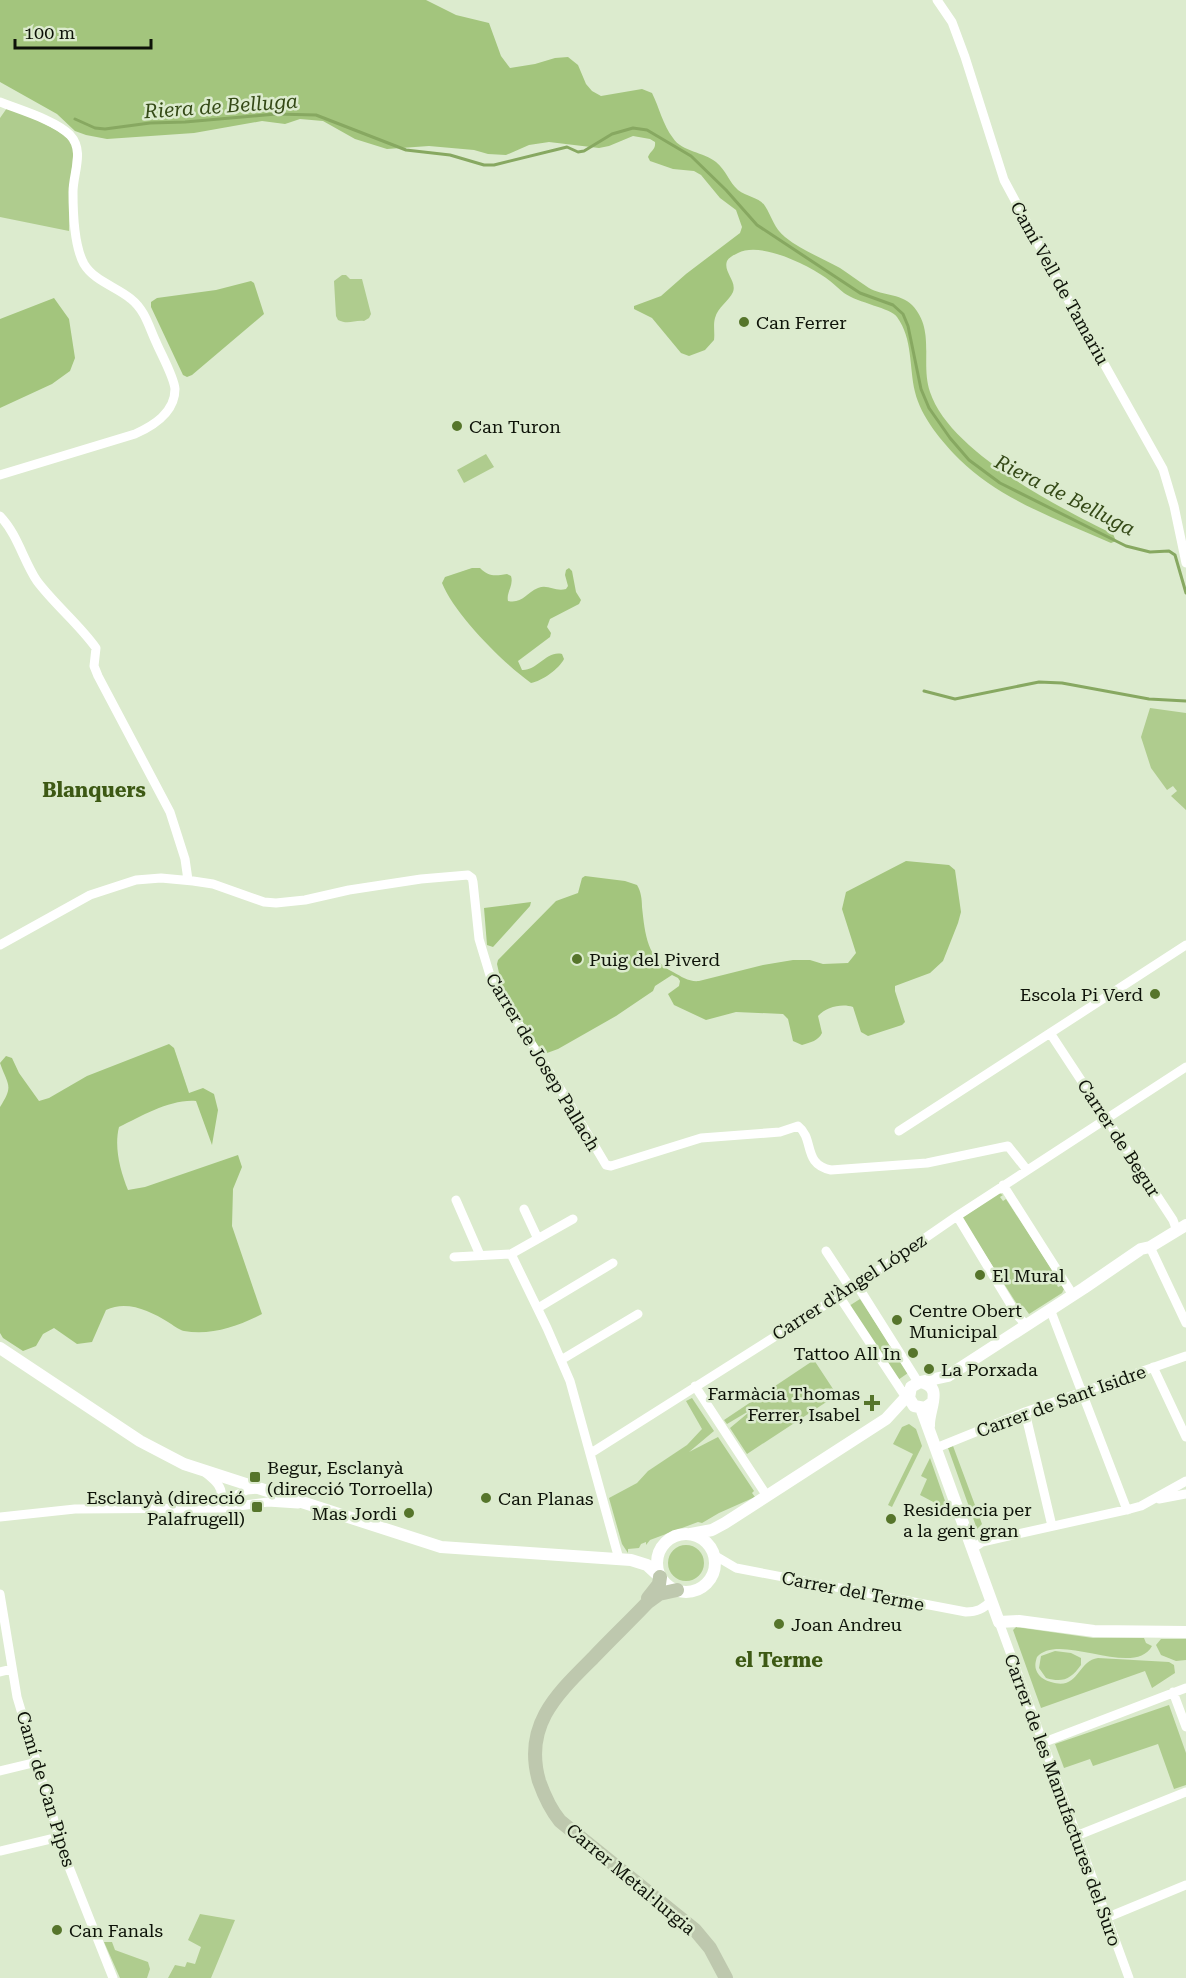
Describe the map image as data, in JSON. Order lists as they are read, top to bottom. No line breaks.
{"streets":{"main road":["Carrer Metal·lurgia"],"street":["Camí Vell de Tamariu","Carrer de Josep Pallach","Carrer de Begur","Carrer d'Àngel López","Carrer de Sant Isidre","Carrer del Terme","Camí de Can Pipes","Carrer de les Manufactures del Suro"]},"crossings":[["Carrer de Josep Pallach","Carrer d'Àngel López"],["Carrer de Begur","Carrer d'Àngel López"],["Carrer del Terme","Carrer Metal·lurgia"]],"districts":["Blanquers","el Terme"],"water":["Riera de Belluga"],"places":{"other":["Can Ferrer","Can Turon","Puig del Piverd","Escola Pi Verd","El Mural","Centre Obert Municipal","Tattoo All In","La Porxada","Can Planas","Mas Jordi","Residencia per a la gent gran","Joan Andreu","Can Fanals"],"health":["Farmàcia Thomas Ferrer, Isabel"],"transit":["Begur, Esclanyà (direcció Torroella)","Esclanyà (direcció Palafrugell)"]},"scale_bar":"100 m"}
